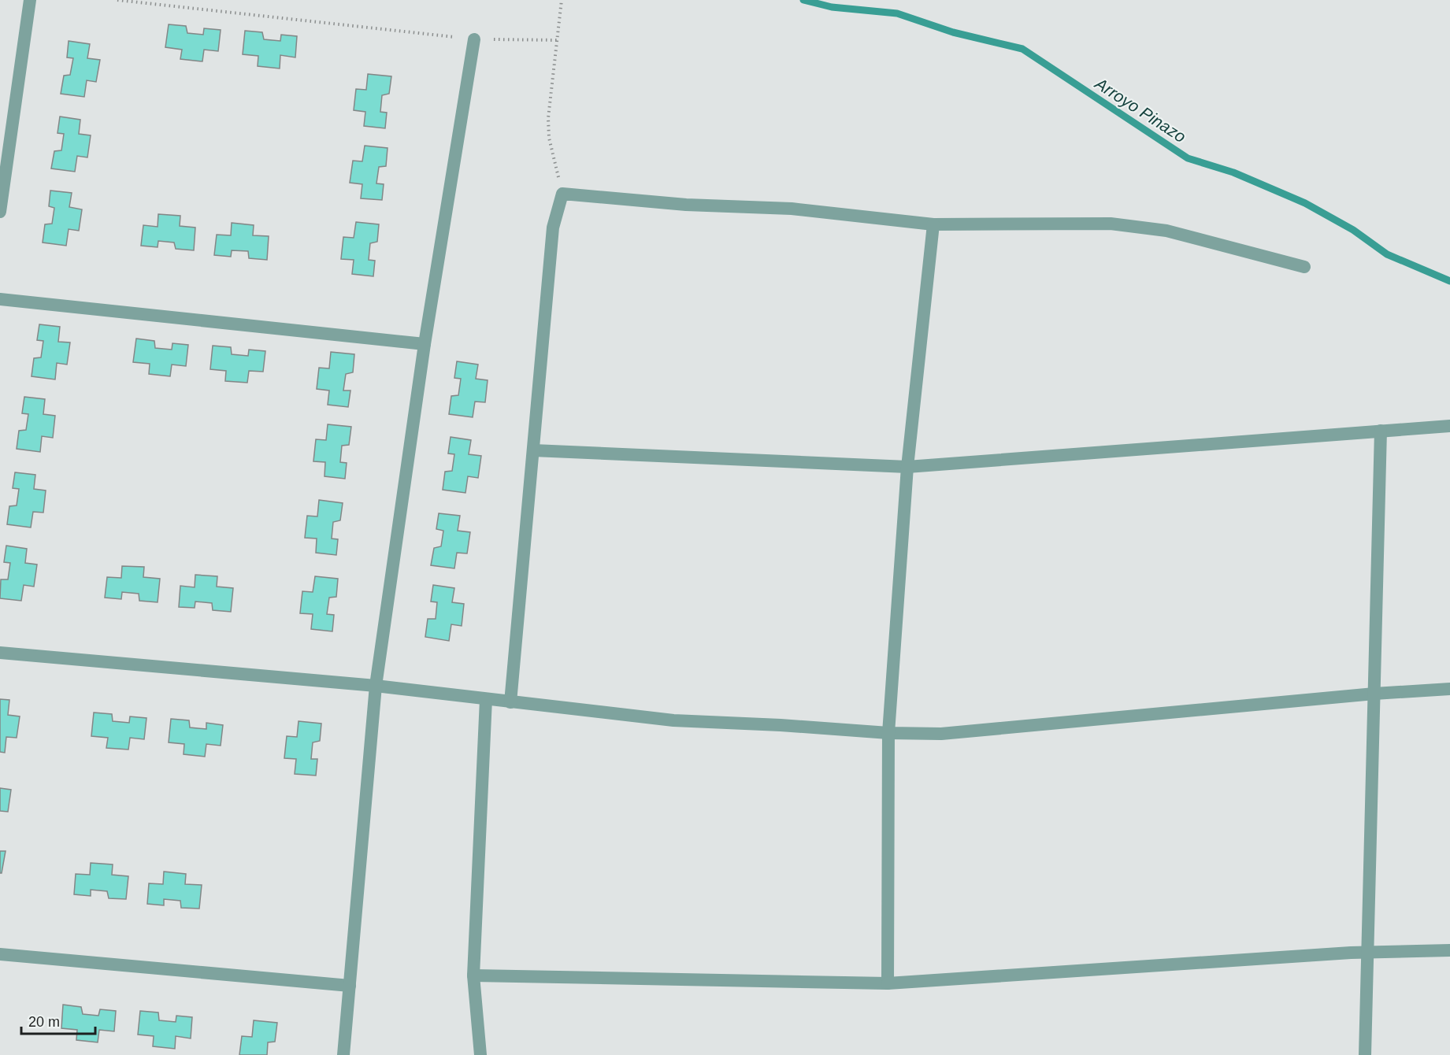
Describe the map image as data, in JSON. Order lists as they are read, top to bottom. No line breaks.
{"water":["Arroyo Pinazo"],"scale_bar":"20 m"}
